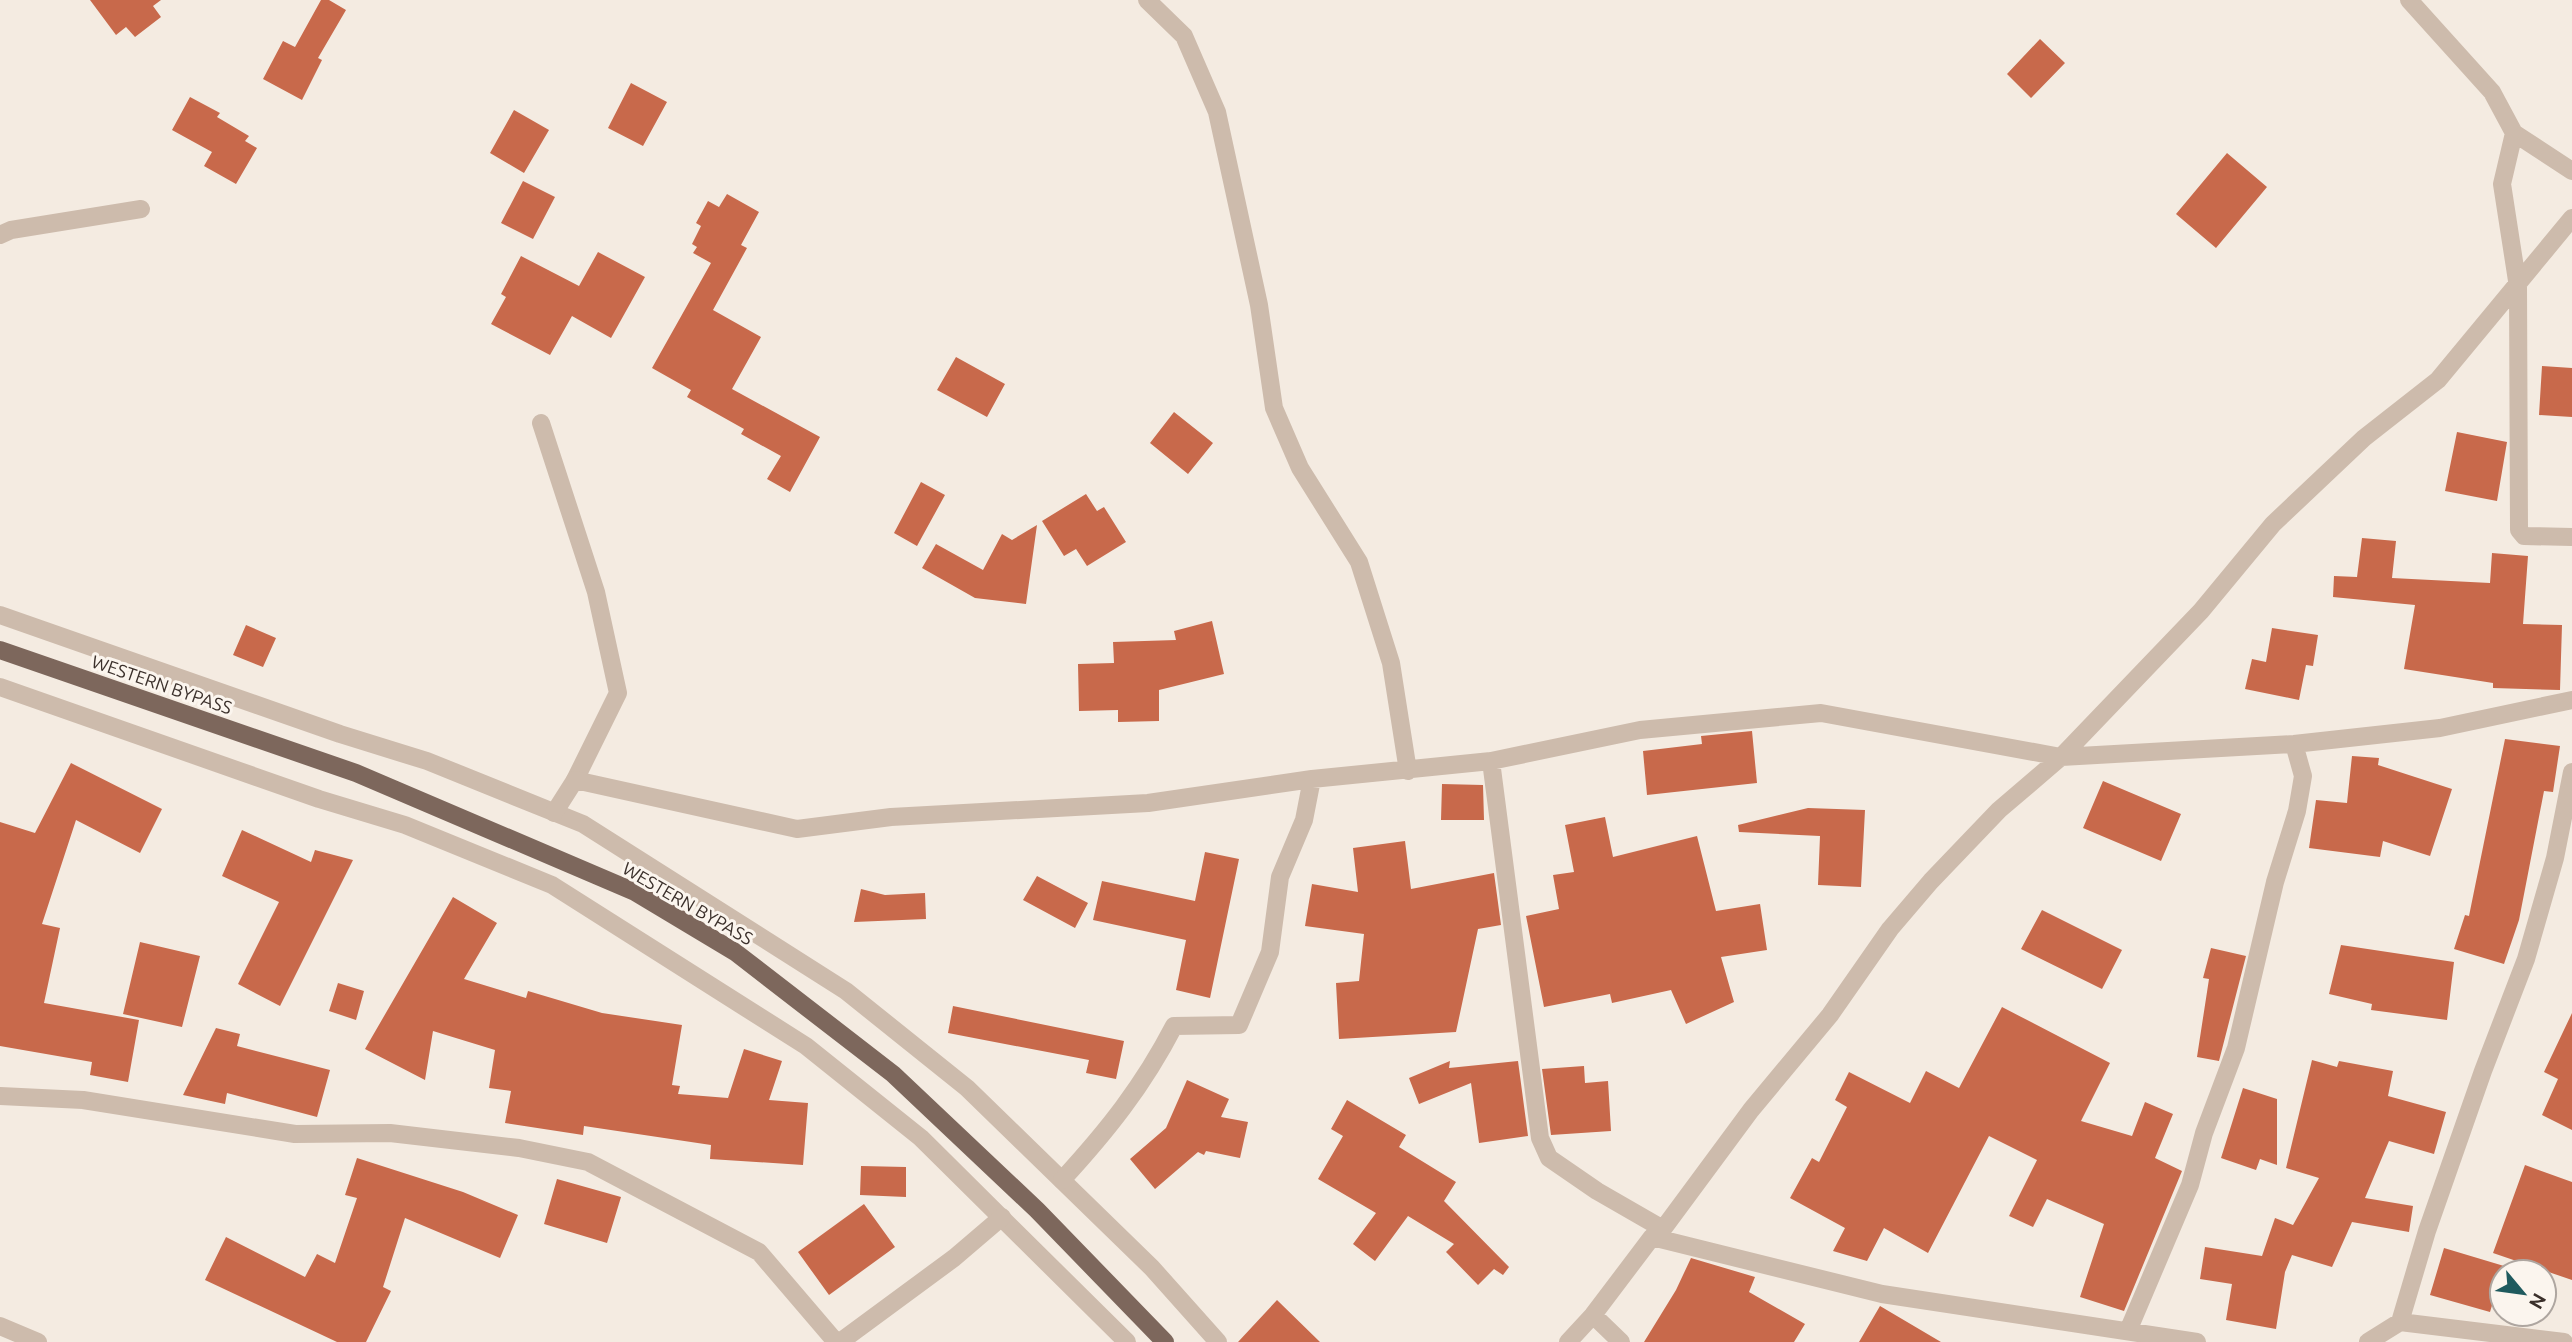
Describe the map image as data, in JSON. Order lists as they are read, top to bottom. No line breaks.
{"streets":{"main road":["WESTERN BYPASS"]},"north":"bottom right"}
